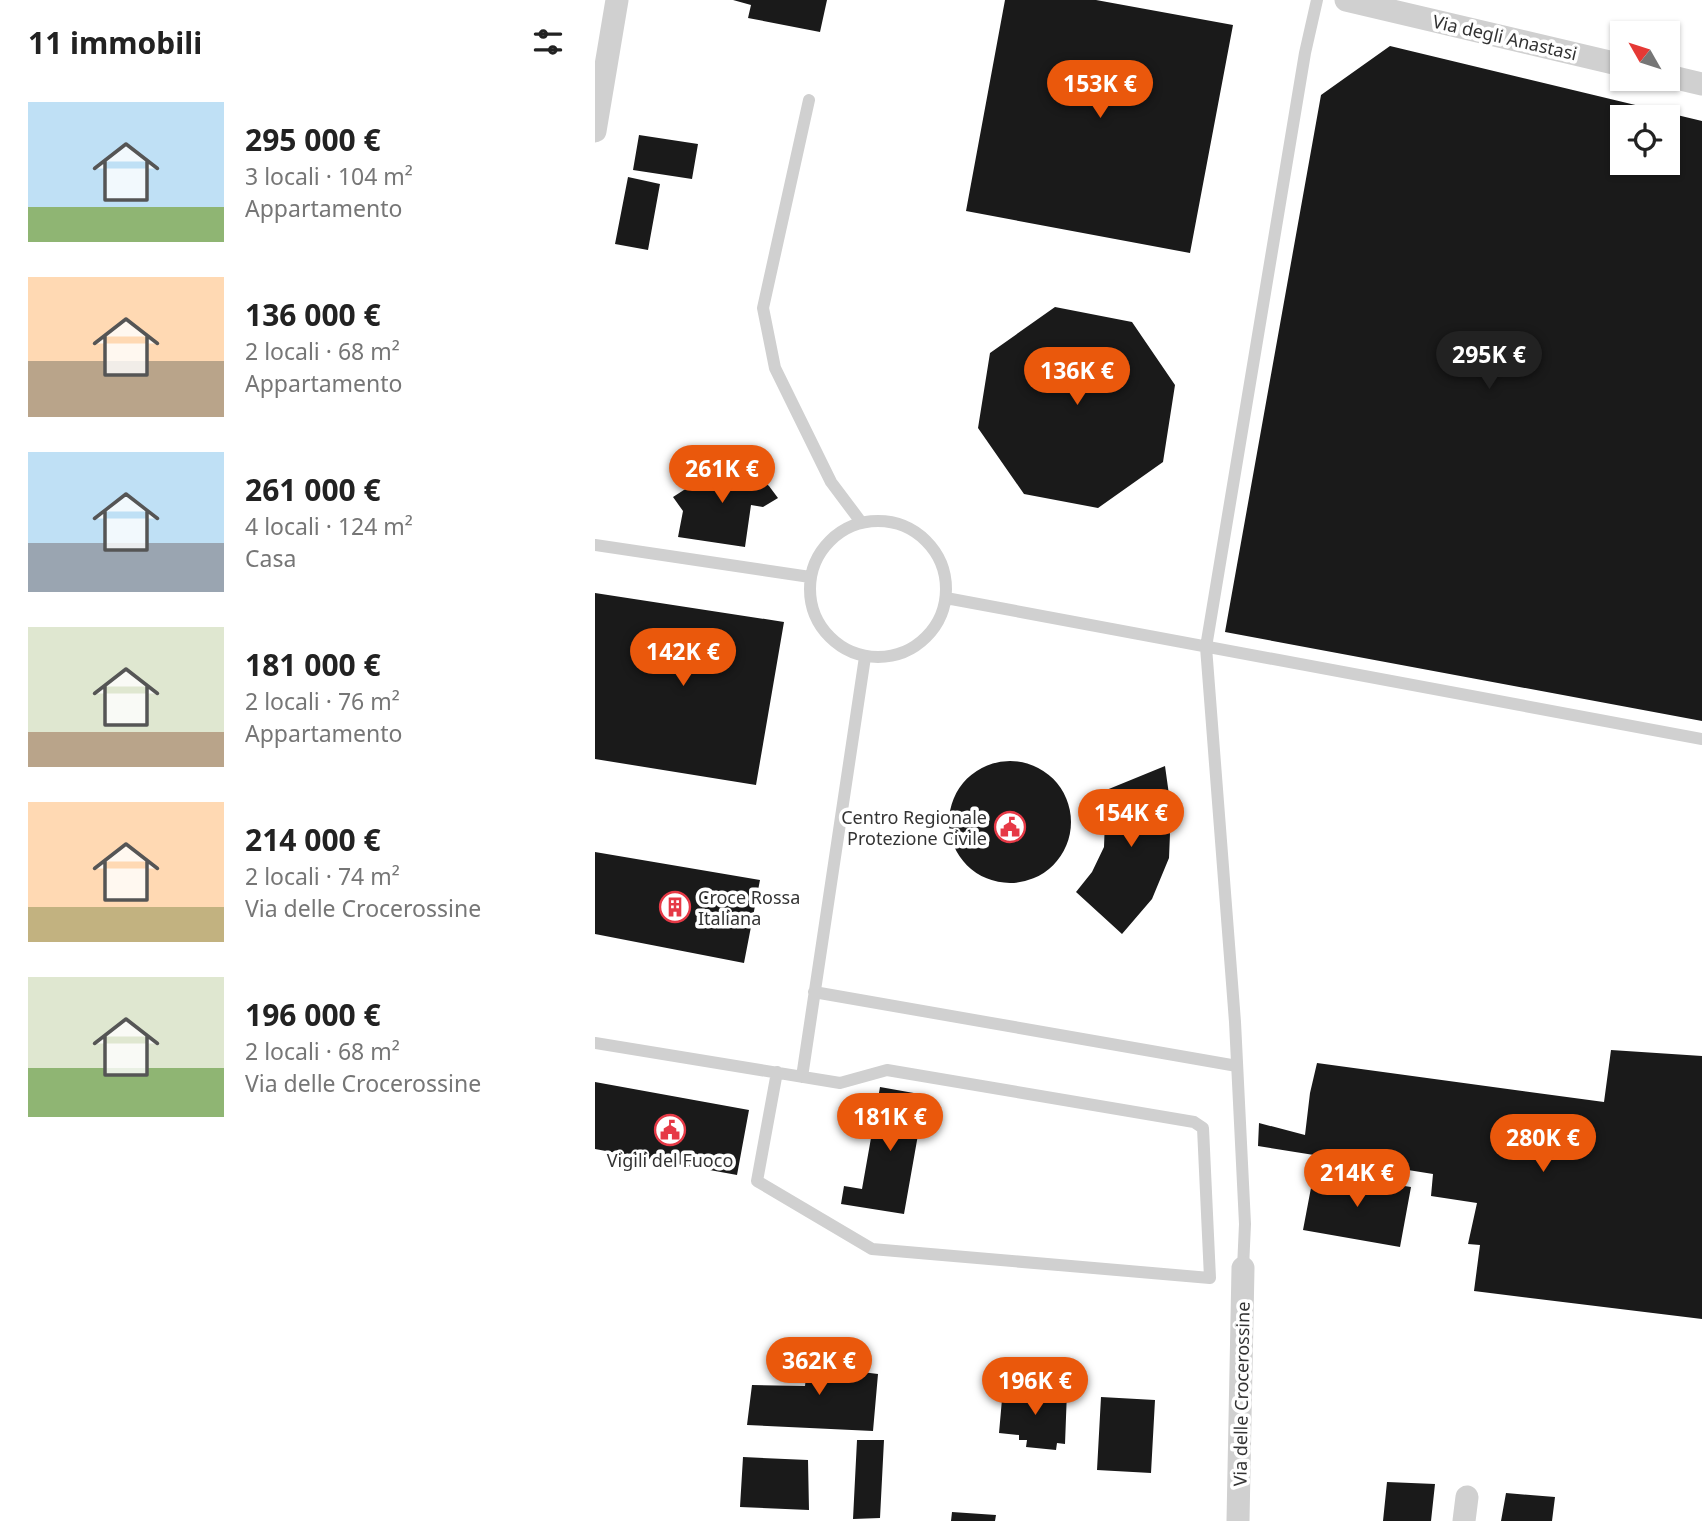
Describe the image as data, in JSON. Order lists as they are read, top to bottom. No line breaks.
{"streets":{"street":["Via degli Anastasi","Via delle Crocerossine"]},"places":{"public building":["Centro Regionale Protezione Civile","Vigili del Fuoco"],"building":["Croce Rossa Italiana"]},"north":"top left","page":{"heading":"11 immobili","price":["153K €","295K €","136K €","261K €","142K €","154K €","181K €","280K €","214K €","362K €","196K €"],"list":[{"name":"295 000 €","note":"3 locali · 104 m² · Appartamento"},{"name":"136 000 €","note":"2 locali · 68 m² · Appartamento"},{"name":"261 000 €","note":"4 locali · 124 m² · Casa"},{"name":"181 000 €","note":"2 locali · 76 m² · Appartamento"},{"name":"214 000 €","note":"2 locali · 74 m² · Via delle Crocerossine"},{"name":"196 000 €","note":"2 locali · 68 m² · Via delle Crocerossine"}]}}
